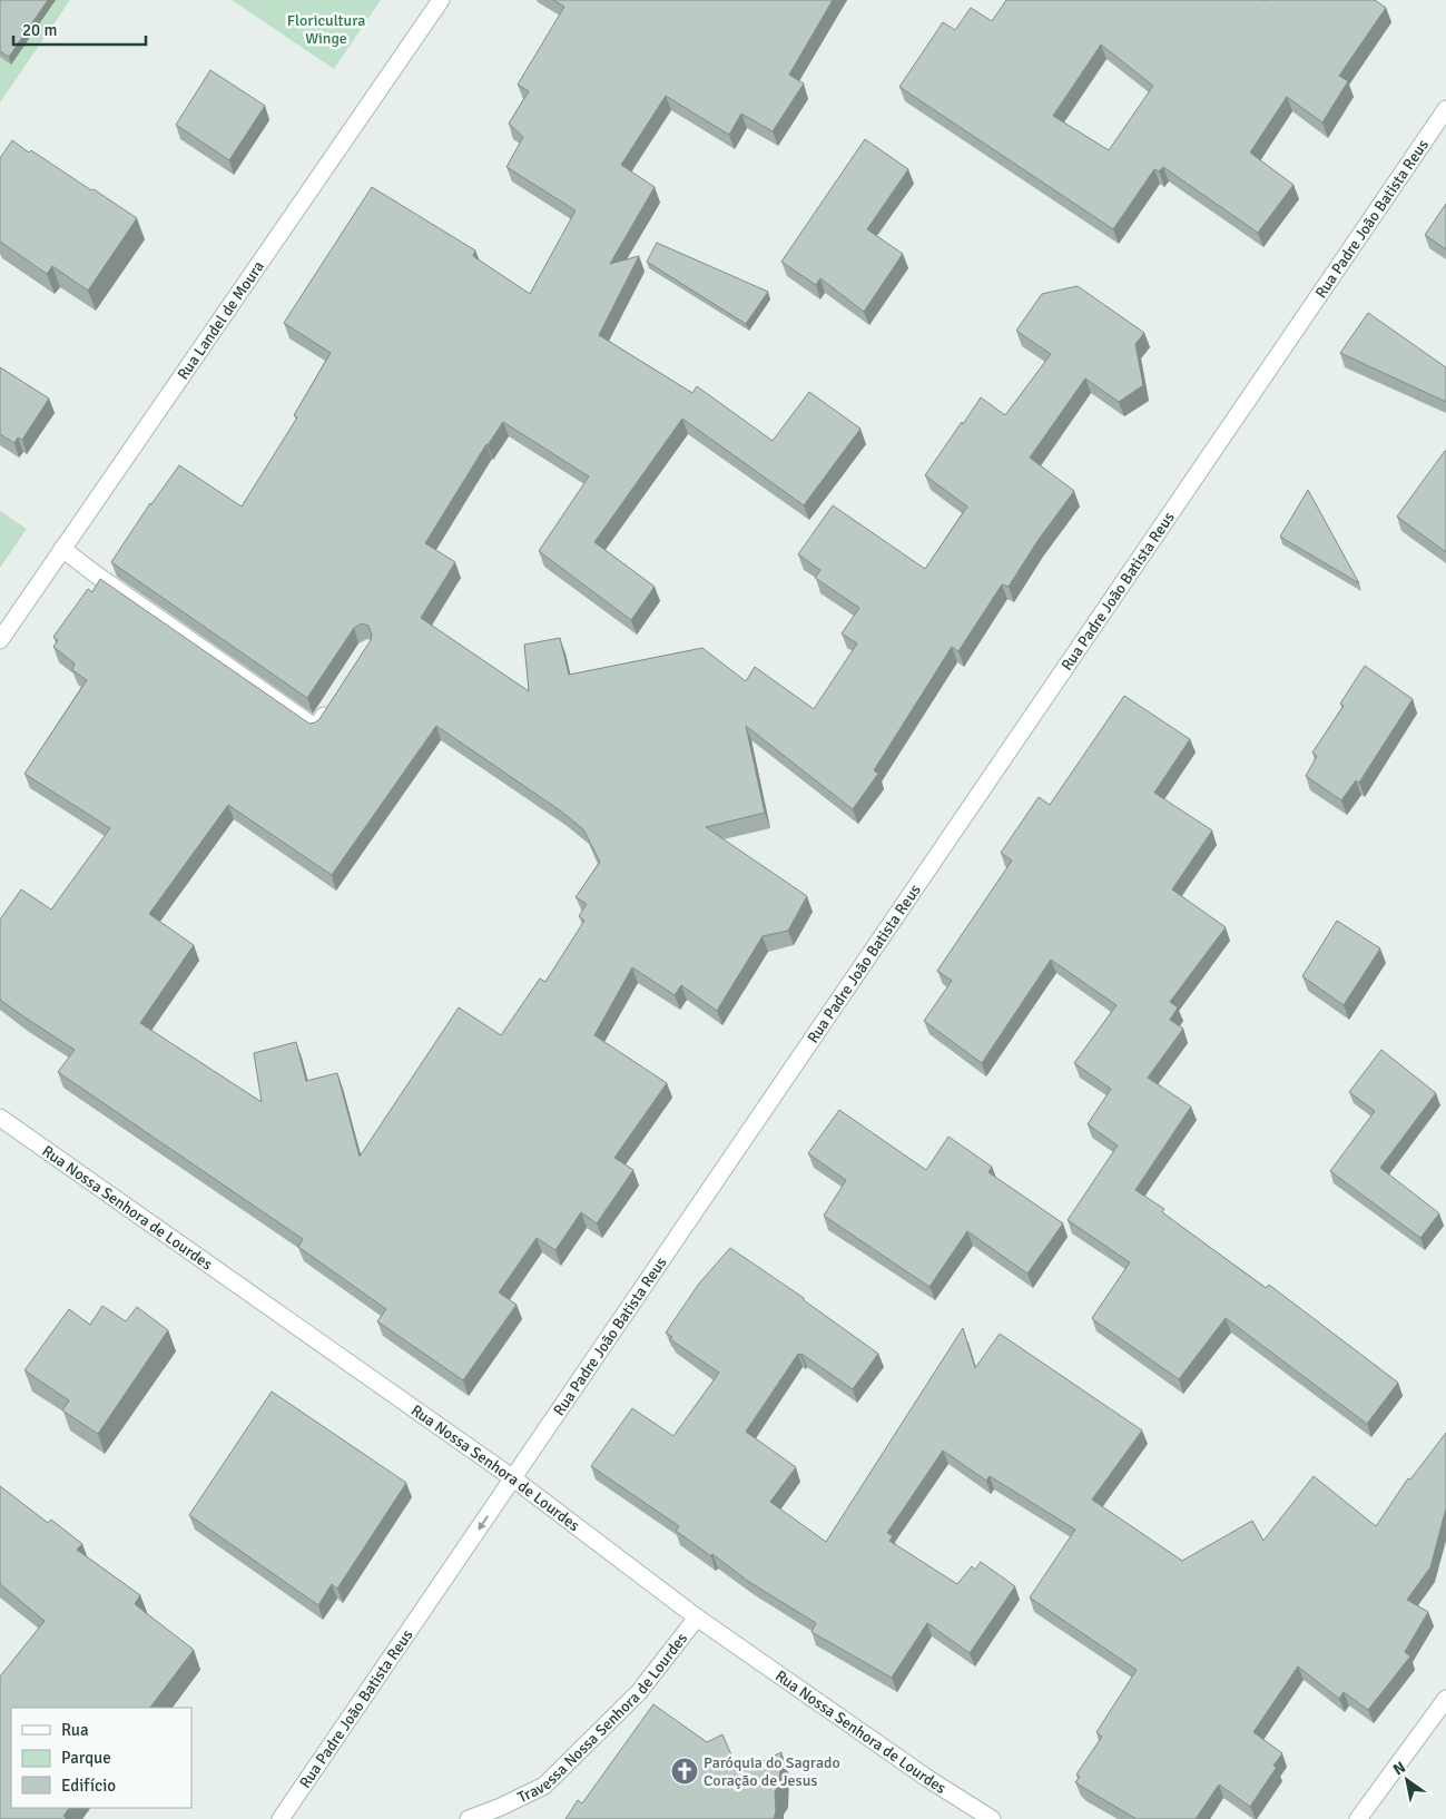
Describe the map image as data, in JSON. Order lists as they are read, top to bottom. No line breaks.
{"streets":{"street":["Rua Padre João Batista Reus","Rua Landel de Moura","Rua Nossa Senhora de Lourdes","Travessa Nossa Senhora de Lourdes"]},"crossings":[["Rua Padre João Batista Reus","Rua Nossa Senhora de Lourdes"],["Rua Nossa Senhora de Lourdes","Travessa Nossa Senhora de Lourdes"]],"parks":["Floricultura Winge"],"places":{"church":["Paróquia do Sagrado Coração de Jesus"]},"legend":["Rua","Parque","Edifício"],"scale_bar":"20 m","north":"top left"}
